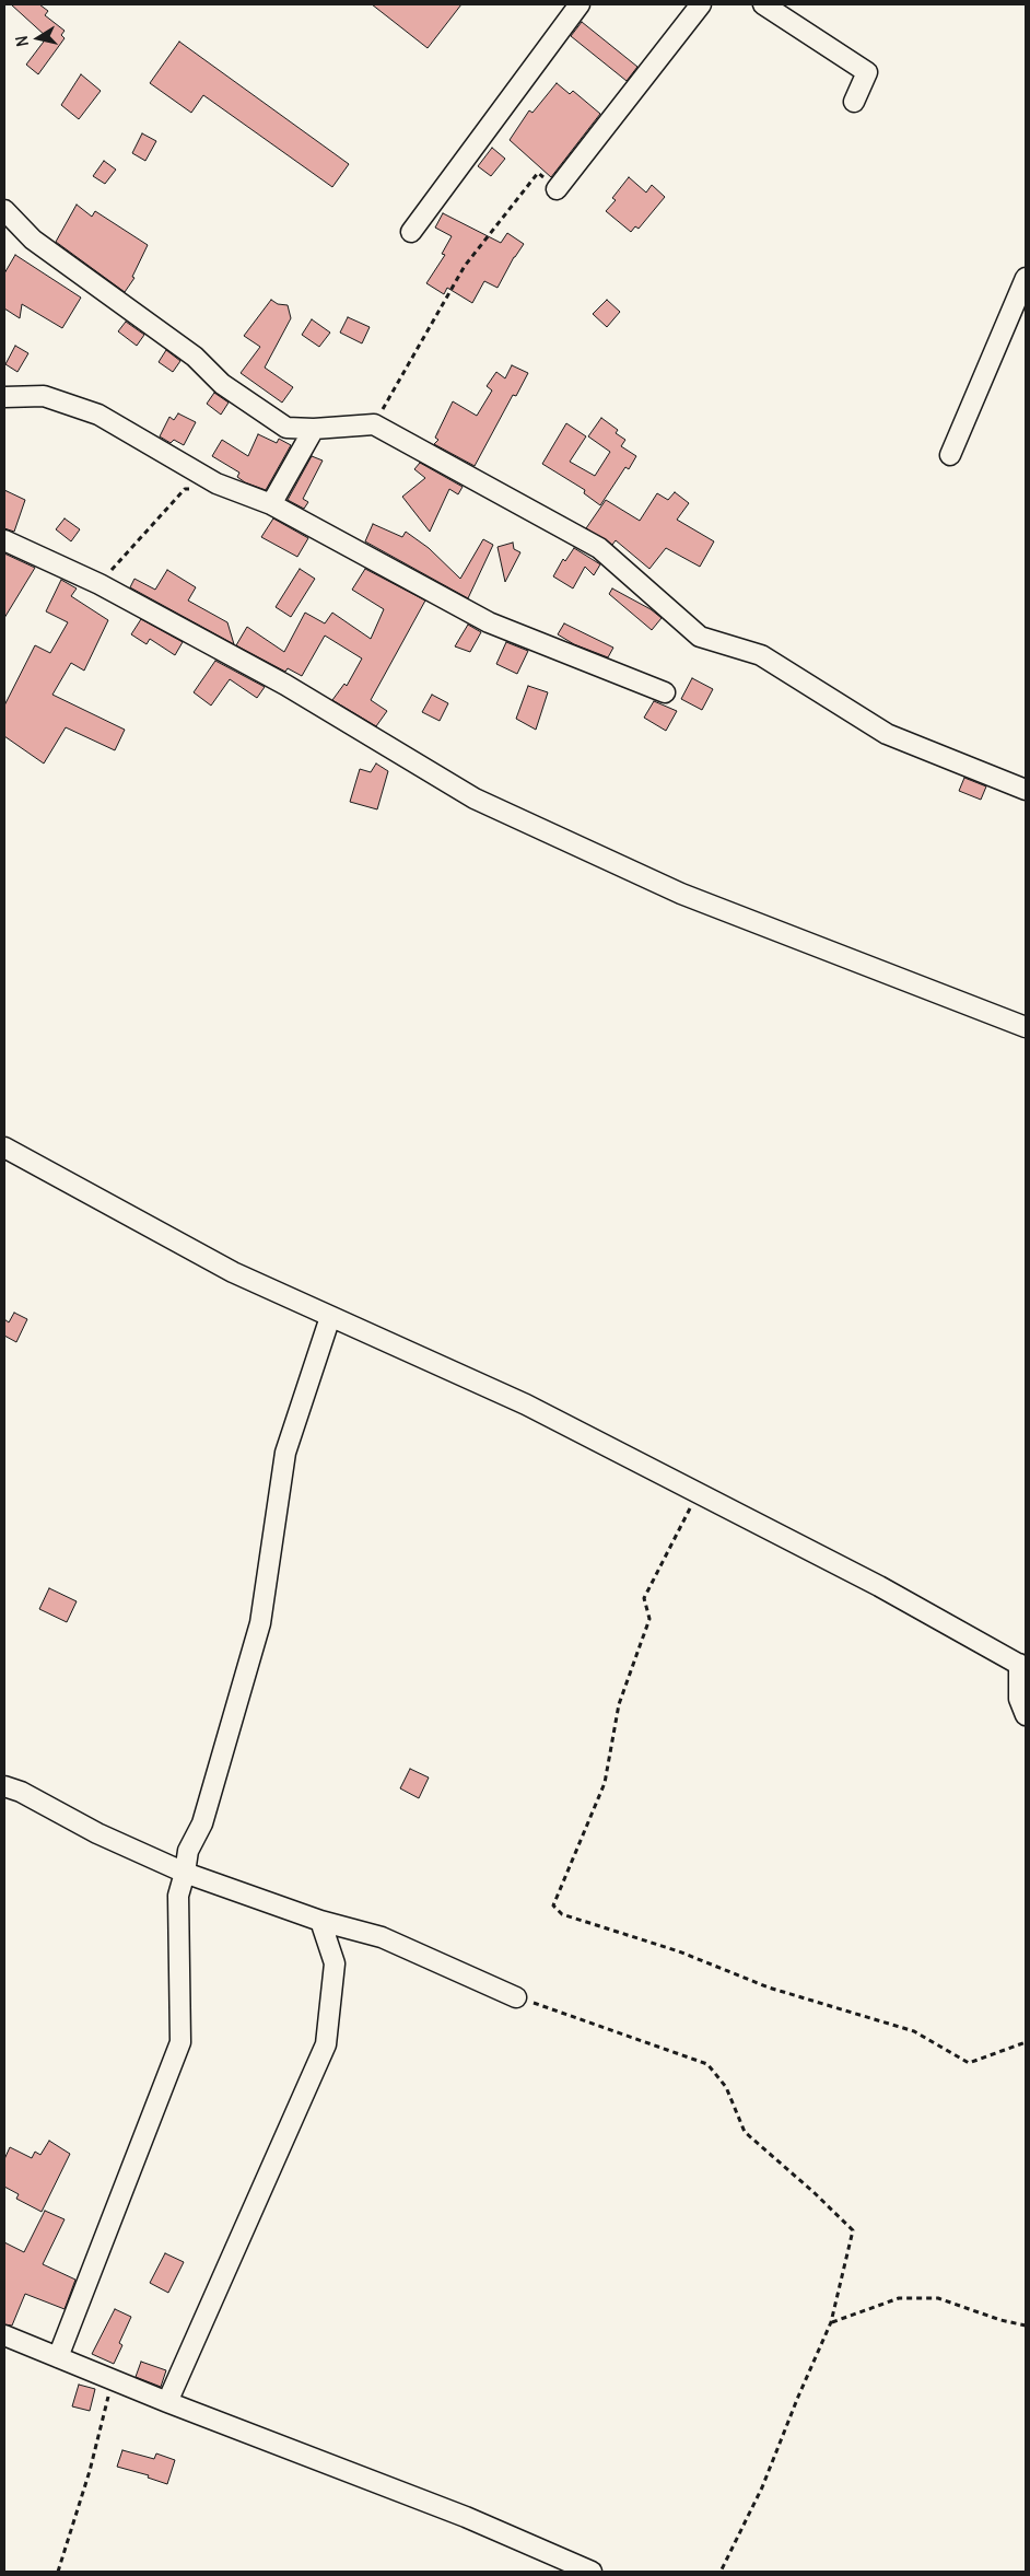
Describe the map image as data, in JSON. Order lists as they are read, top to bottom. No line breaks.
{"north":"left"}
